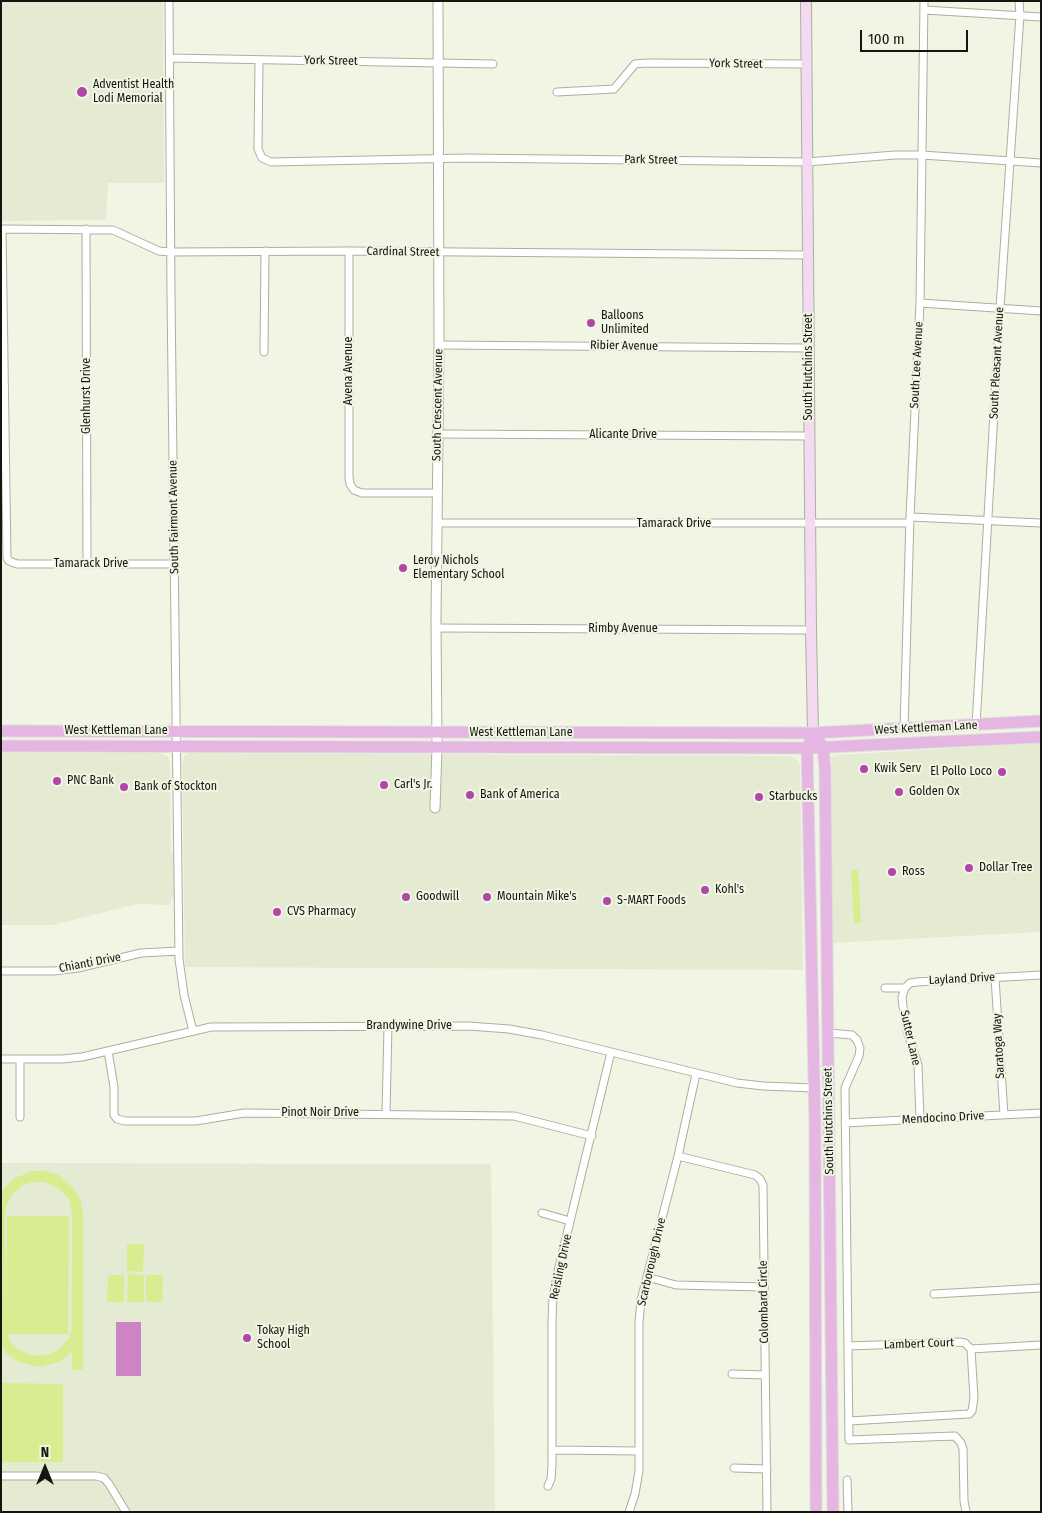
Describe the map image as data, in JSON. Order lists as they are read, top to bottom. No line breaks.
{"streets":{"main road":["South Hutchins Street","West Kettleman Lane"],"street":["York Street","Park Street","Cardinal Street","Ribier Avenue","South Pleasant Avenue","South Lee Avenue","Avena Avenue","Glenhurst Drive","South Crescent Avenue","Alicante Drive","South Fairmont Avenue","Tamarack Drive","Rimby Avenue","Chianti Drive","Layland Drive","Brandywine Drive","Sutter Lane","Saratoga Way","Pinot Noir Drive","Mendocino Drive","Scarborough Drive","Reisling Drive","Colombard Circle","Lambert Court"]},"crossings":[["York Street","Park Street"],["York Street","South Hutchins Street"],["York Street","South Crescent Avenue"],["York Street","South Fairmont Avenue"],["Park Street","South Pleasant Avenue"],["Park Street","South Lee Avenue"],["Park Street","South Hutchins Street"],["Park Street","South Crescent Avenue"],["Cardinal Street","South Hutchins Street"],["Cardinal Street","Avena Avenue"],["Cardinal Street","Glenhurst Drive"],["Cardinal Street","South Crescent Avenue"],["Cardinal Street","South Fairmont Avenue"],["Cardinal Street","Tamarack Drive"],["Ribier Avenue","South Hutchins Street"],["Ribier Avenue","South Crescent Avenue"],["South Pleasant Avenue","Tamarack Drive"],["South Pleasant Avenue","West Kettleman Lane"],["South Lee Avenue","Tamarack Drive"],["South Lee Avenue","West Kettleman Lane"],["South Hutchins Street","Alicante Drive"],["South Hutchins Street","Tamarack Drive"],["South Hutchins Street","Rimby Avenue"],["South Hutchins Street","West Kettleman Lane"],["South Hutchins Street","Brandywine Drive"],["Avena Avenue","South Crescent Avenue"],["Glenhurst Drive","Tamarack Drive"],["South Crescent Avenue","Alicante Drive"],["South Crescent Avenue","Tamarack Drive"],["South Crescent Avenue","Rimby Avenue"],["South Crescent Avenue","West Kettleman Lane"],["South Fairmont Avenue","Tamarack Drive"],["South Fairmont Avenue","West Kettleman Lane"],["South Fairmont Avenue","Chianti Drive"],["South Fairmont Avenue","Brandywine Drive"],["Layland Drive","Sutter Lane"],["Layland Drive","Saratoga Way"],["Brandywine Drive","Pinot Noir Drive"],["Brandywine Drive","Scarborough Drive"],["Brandywine Drive","Reisling Drive"],["Sutter Lane","Mendocino Drive"],["Saratoga Way","Mendocino Drive"],["Pinot Noir Drive","Reisling Drive"],["Scarborough Drive","Colombard Circle"]],"places":["Adventist Health Lodi Memorial","Balloons Unlimited","Leroy Nichols Elementary School","Kwik Serv","El Pollo Loco","PNC Bank","Carl's Jr.","Bank of Stockton","Golden Ox","Bank of America","Starbucks","Dollar Tree","Ross","Kohl's","Goodwill","Mountain Mike's","S-MART Foods","CVS Pharmacy","Tokay High School"],"scale_bar":"100 m","north":"top"}
